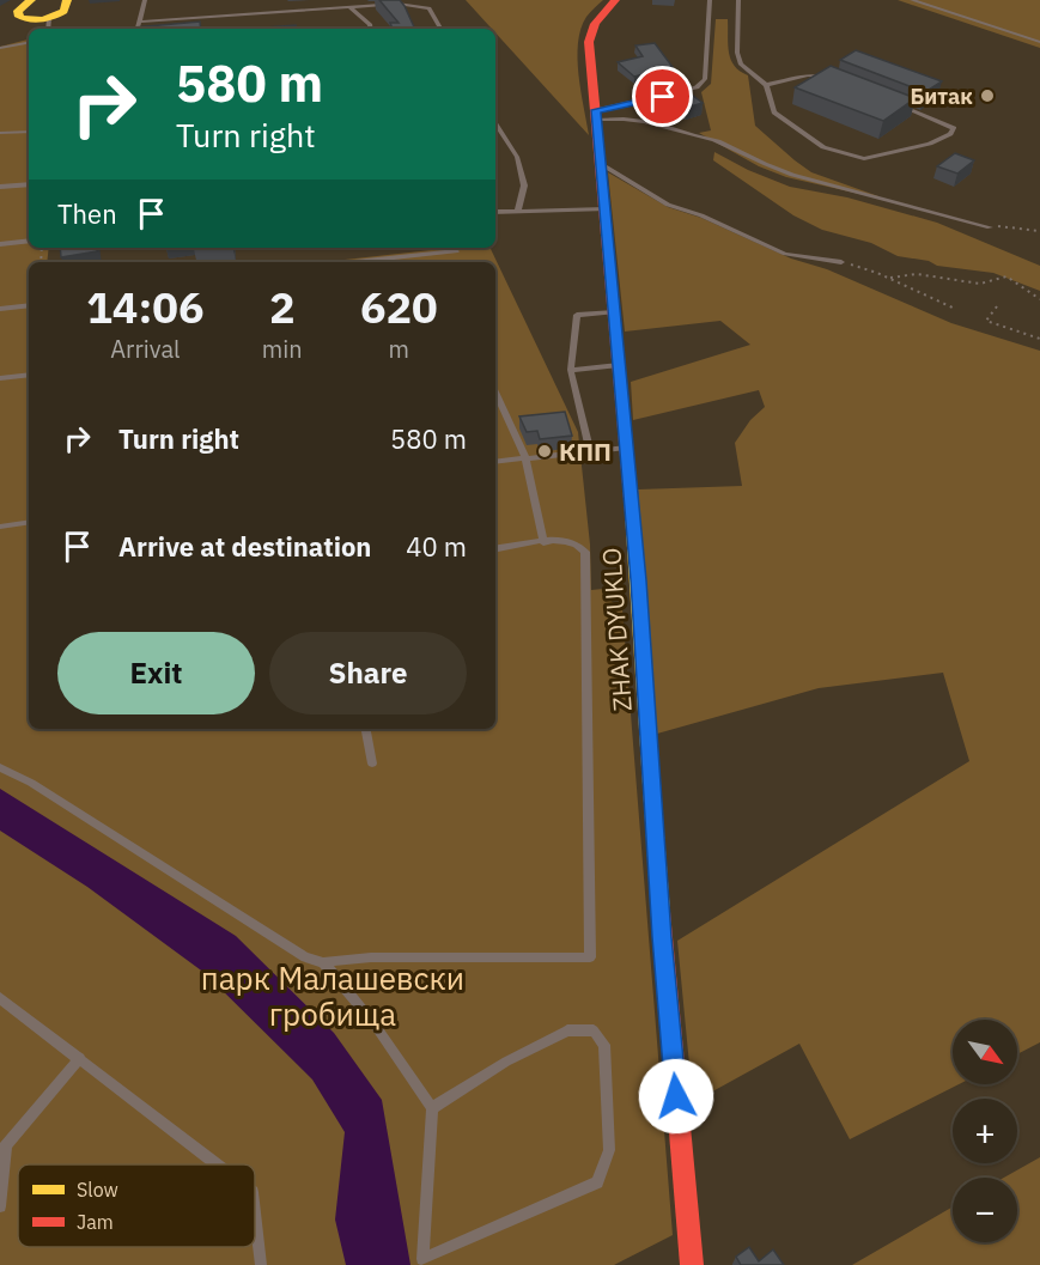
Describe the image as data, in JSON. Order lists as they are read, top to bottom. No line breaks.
{"streets":{"street":["ZHAK DYUKLO"]},"parks":["парк Малашевски гробища"],"places":["Битак","КПП"],"legend":["Slow","Jam"],"north":"bottom right","page":{"turn":["580 m","Turn right"],"then":"Then","eta":["14:06","Arrival","2","min","620","m"],"list":[{"name":"Turn right","value":"580 m"},{"name":"Arrive at destination","value":"40 m"}],"buttons":["Exit","Share"],"map_buttons":["+","−"]}}
